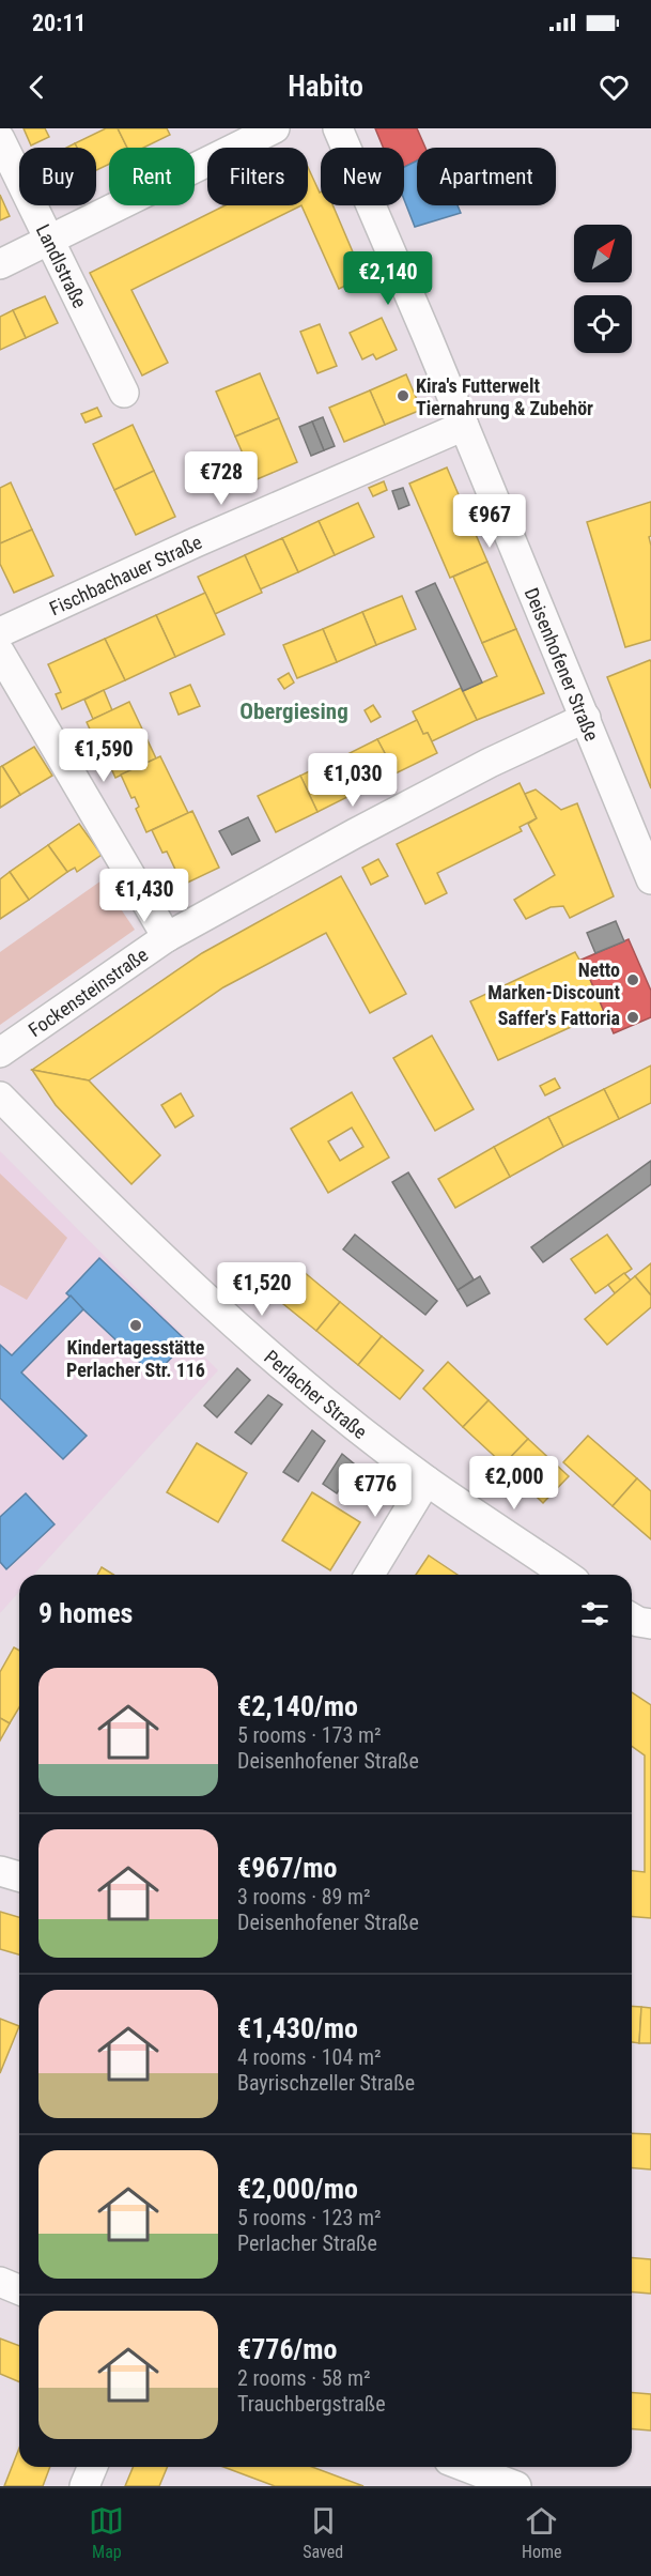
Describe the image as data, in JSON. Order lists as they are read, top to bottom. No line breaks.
{"streets":{"street":["Landlstraße","Fischbachauer Straße","Deisenhofener Straße","Fockensteinstraße","Perlacher Straße"]},"crossings":[["Fischbachauer Straße","Deisenhofener Straße"],["Deisenhofener Straße","Fockensteinstraße"]],"districts":["Obergiesing"],"places":["Kira's Futterwelt Tiernahrung & Zubehör","Netto Marken-Discount","Saffer's Fattoria","Kindertagesstätte Perlacher Str. 116"],"north":"top right","page":{"status":"20:11","header":"Habito","chip":["Buy","Rent","Filters","New","Apartment"],"price":["€2,140","€728","€967","€1,590","€1,030","€1,430","€1,520","€2,000","€776"],"heading":"9 homes","list":[{"name":"€2,140/mo","note":"5 rooms · 173 m² · Deisenhofener Straße"},{"name":"€967/mo","note":"3 rooms · 89 m² · Deisenhofener Straße"},{"name":"€1,430/mo","note":"4 rooms · 104 m² · Bayrischzeller Straße"},{"name":"€2,000/mo","note":"5 rooms · 123 m² · Perlacher Straße"},{"name":"€776/mo","note":"2 rooms · 58 m² · Trauchbergstraße"}],"tabs":["Map","Saved","Home"]}}
